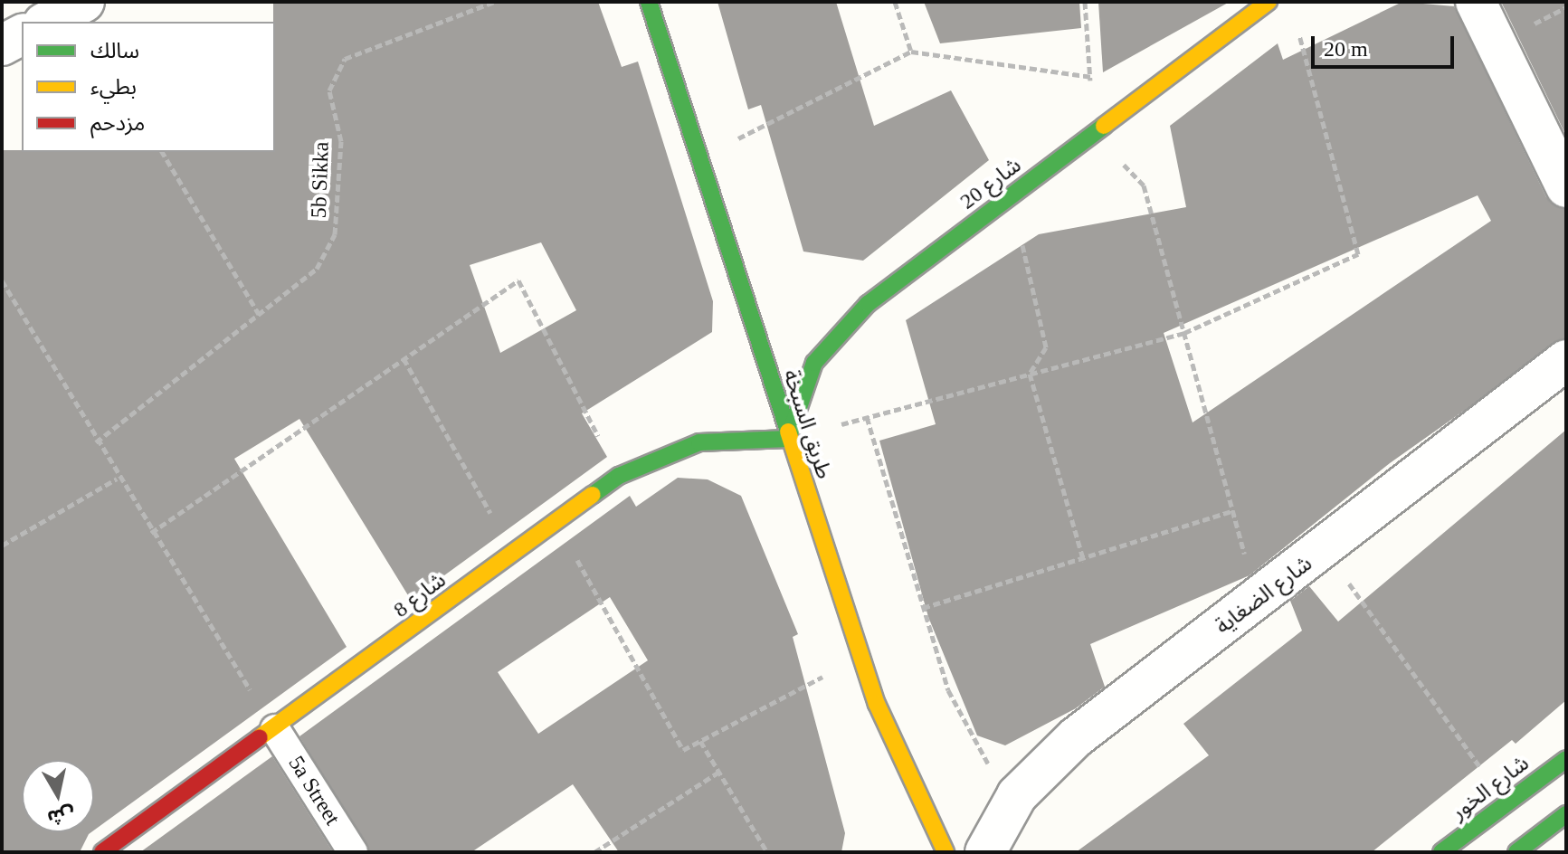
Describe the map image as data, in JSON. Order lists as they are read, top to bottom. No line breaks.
{"streets":{"street":["شارع 20","طريق السبخة","شارع 8","شارع الضغاية","شارع الخور"],"lane":["5a Street"],"path":["5b Sikka"]},"crossings":[["شارع 20","طريق السبخة"],["شارع 20","شارع 8"],["طريق السبخة","شارع 8"],["شارع 8","5a Street"]],"legend":["سالك","بطيء","مزدحم"],"scale_bar":"20 m","north":"bottom"}
